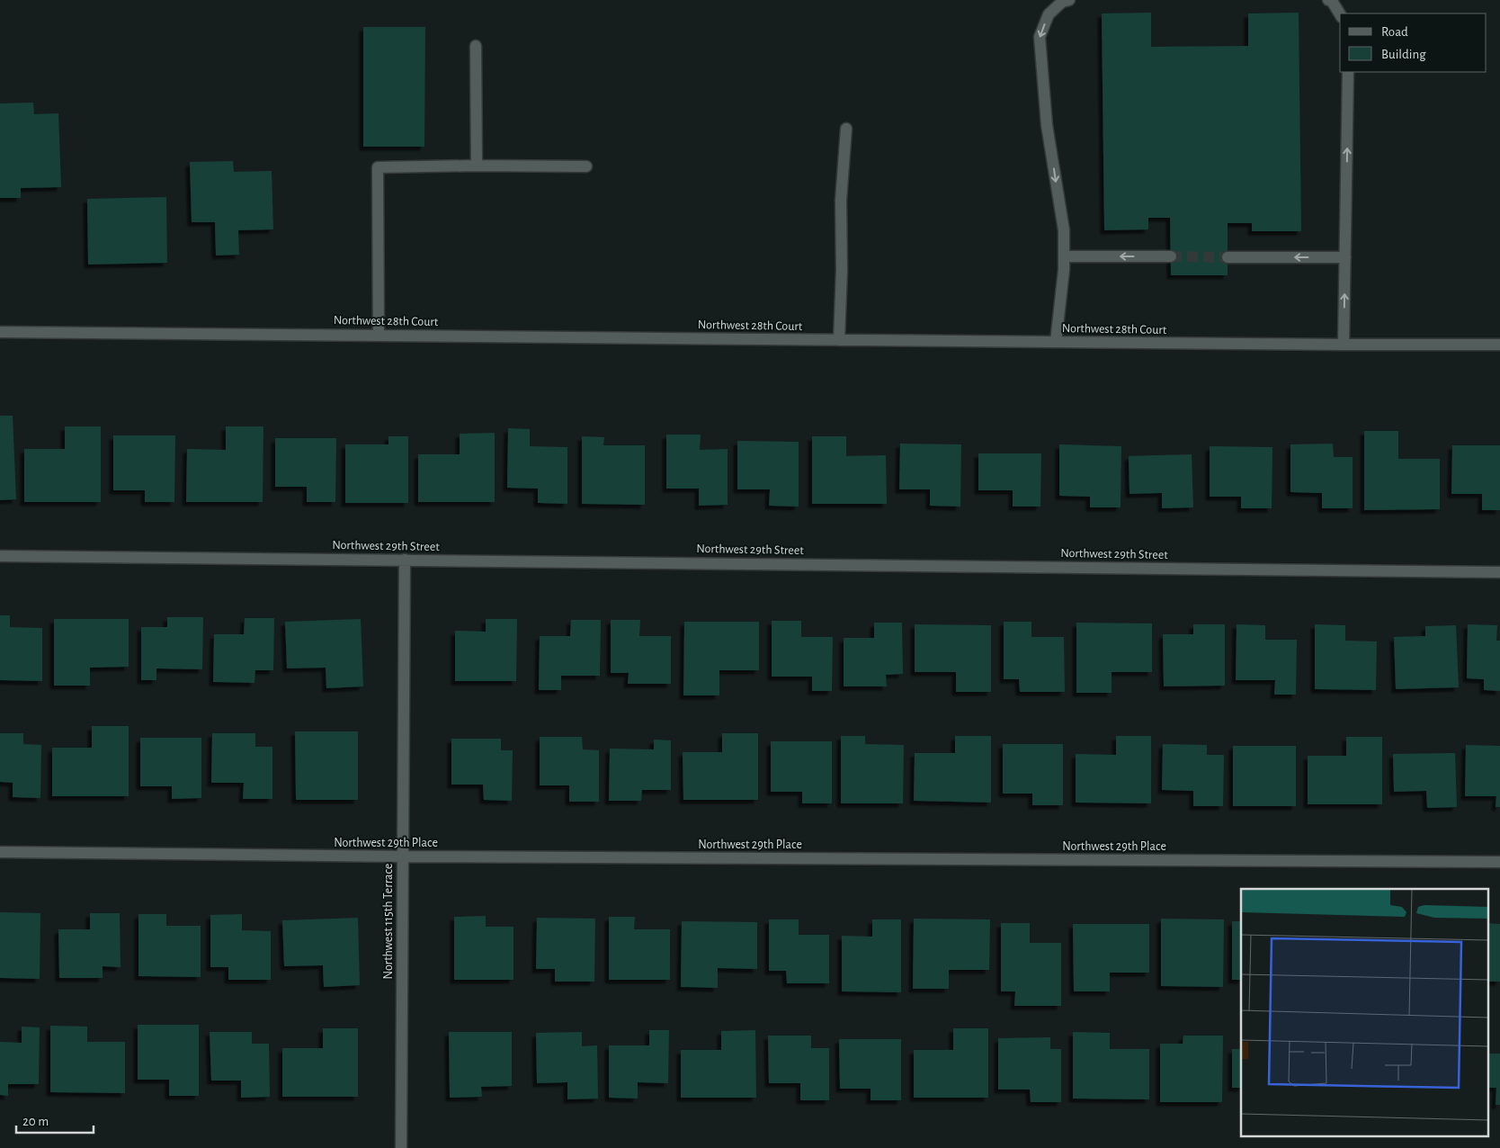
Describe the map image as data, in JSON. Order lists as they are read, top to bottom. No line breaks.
{"streets":{"street":["Northwest 28th Court","Northwest 29th Street","Northwest 29th Place","Northwest 115th Terrace"]},"crossings":[["Northwest 29th Street","Northwest 115th Terrace"],["Northwest 29th Place","Northwest 115th Terrace"]],"legend":["Road","Building"],"scale_bar":"20 m"}
